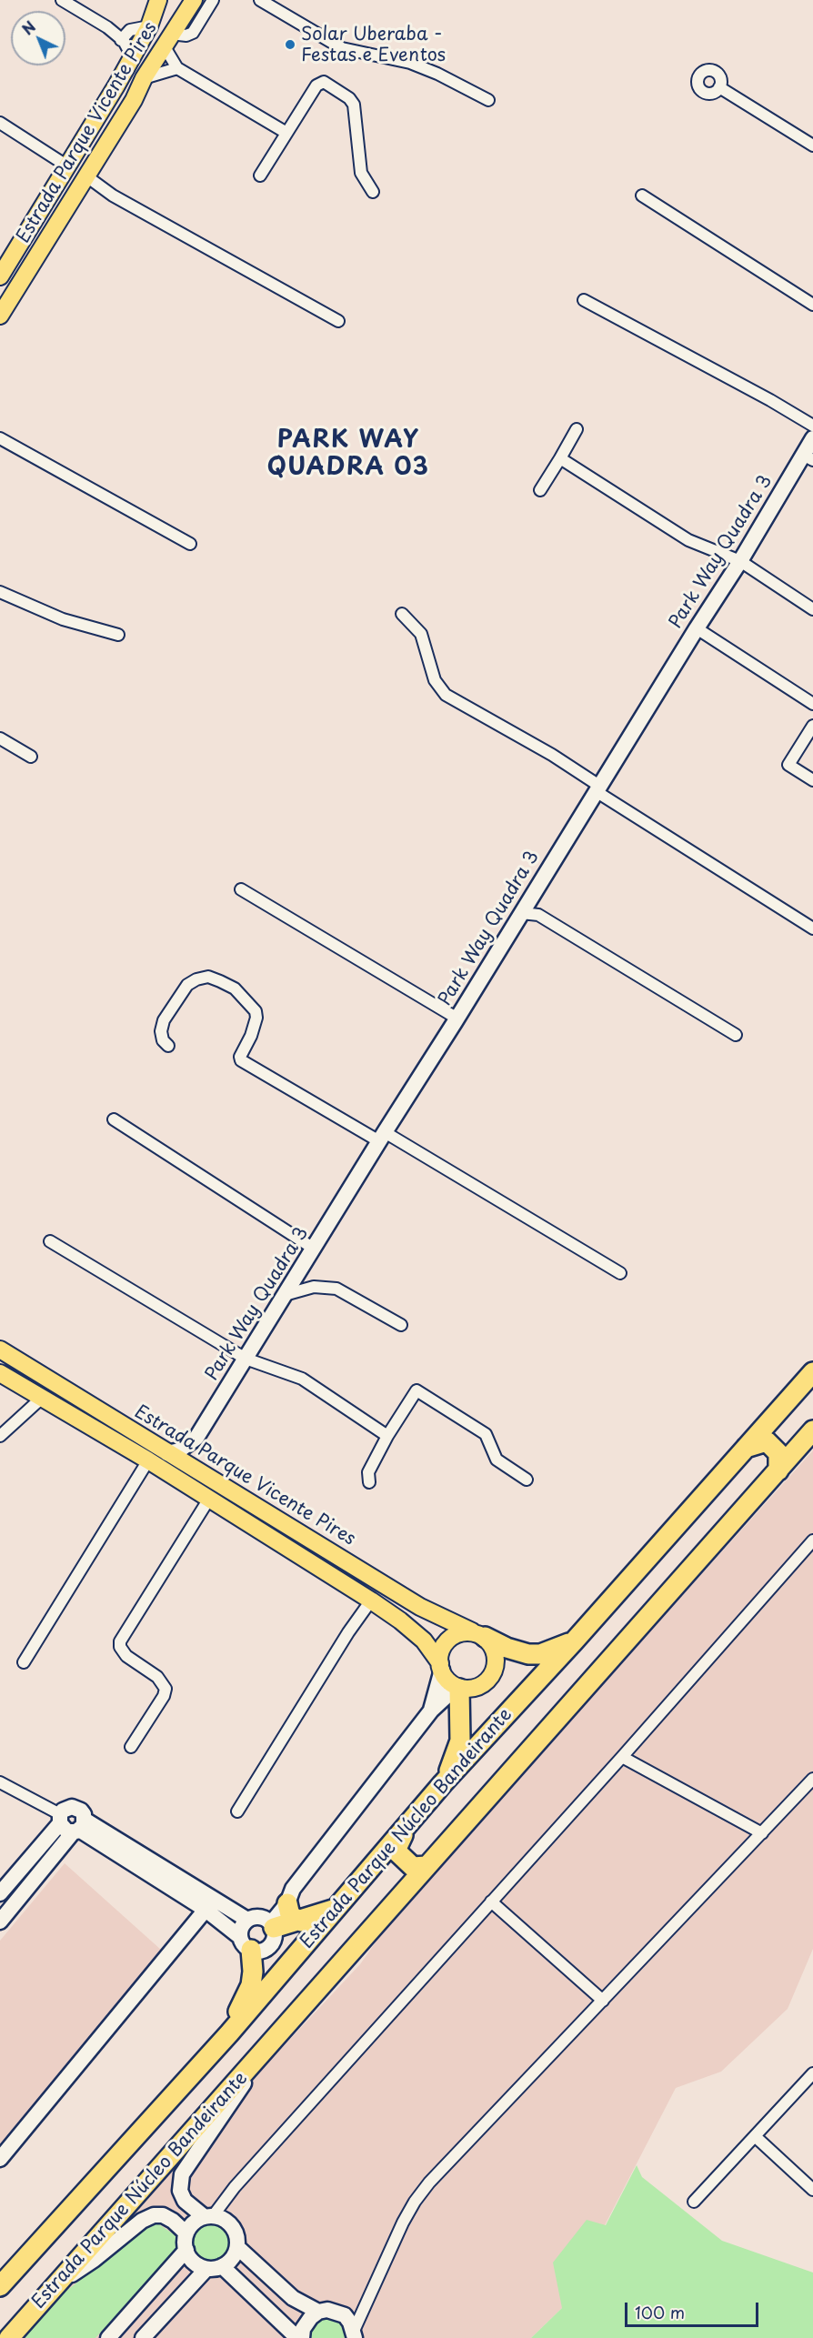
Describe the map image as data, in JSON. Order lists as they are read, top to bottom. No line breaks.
{"streets":{"highway":["Estrada Parque Núcleo Bandeirante"],"main road":["Estrada Parque Vicente Pires"],"street":["Park Way Quadra 3"]},"crossings":[["Estrada Parque Vicente Pires","Park Way Quadra 3"]],"districts":["PARK WAY QUADRA 03"],"places":["Solar Uberaba - Festas e Eventos"],"scale_bar":"100 m","north":"top left"}
